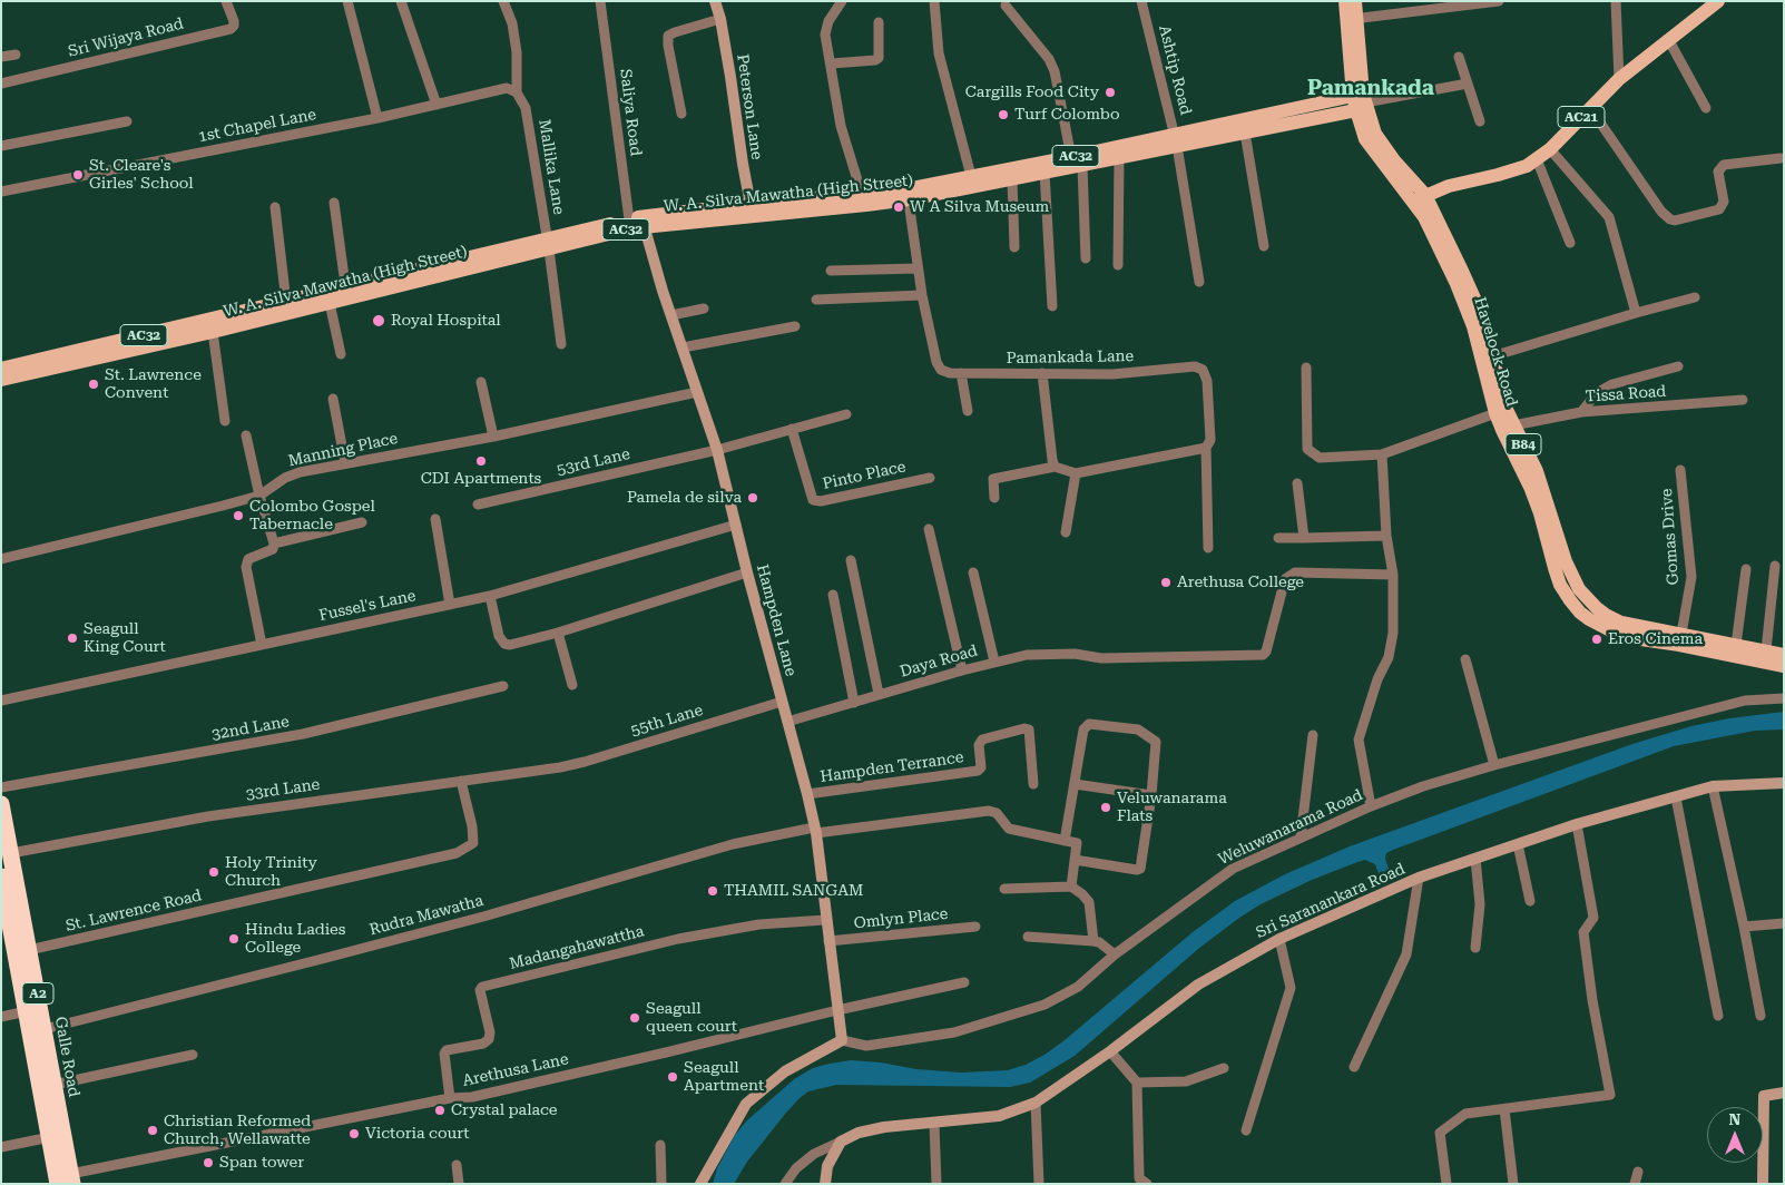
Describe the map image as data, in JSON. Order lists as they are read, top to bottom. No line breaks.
{"streets":{"highway":["A2","Galle Road"],"main road":["AC21","AC32","W. A. Silva Mawatha (High Street)","Havelock Road","B84"],"street":["Sri Wijaya Road","Ashtip Road","Peterson Lane","Saliya Road","1st Chapel Lane","Mallika Lane","Pamankada Lane","Tissa Road","Manning Place","53rd Lane","Pinto Place","Gomas Drive","Fussel's Lane","Hampden Lane","Daya Road","55th Lane","32nd Lane","Hampden Terrance","33rd Lane","Weluwanarama Road","Sri Saranankara Road","St. Lawrence Road","Rudra Mawatha","Omlyn Place","Madangahawattha","Arethusa Lane"]},"crossings":[["Ashtip Road","W. A. Silva Mawatha (High Street)"],["Peterson Lane","W. A. Silva Mawatha (High Street)"],["Saliya Road","W. A. Silva Mawatha (High Street)"],["Saliya Road","Hampden Lane"],["AC21","Havelock Road"],["1st Chapel Lane","Mallika Lane"],["Mallika Lane","W. A. Silva Mawatha (High Street)"],["W. A. Silva Mawatha (High Street)","Havelock Road"],["W. A. Silva Mawatha (High Street)","Pamankada Lane"],["W. A. Silva Mawatha (High Street)","Hampden Lane"],["Havelock Road","Tissa Road"],["Havelock Road","Gomas Drive"],["Manning Place","Hampden Lane"],["53rd Lane","Hampden Lane"],["Fussel's Lane","Hampden Lane"],["Hampden Lane","Daya Road"],["Hampden Lane","55th Lane"],["Hampden Lane","Hampden Terrance"],["Hampden Lane","Weluwanarama Road"],["Hampden Lane","Rudra Mawatha"],["Hampden Lane","Omlyn Place"],["Hampden Lane","Madangahawattha"],["Hampden Lane","Arethusa Lane"],["55th Lane","33rd Lane"],["33rd Lane","St. Lawrence Road"],["33rd Lane","Galle Road"],["St. Lawrence Road","Galle Road"],["Rudra Mawatha","Galle Road"],["Madangahawattha","Arethusa Lane"],["Galle Road","Arethusa Lane"]],"districts":["Pamankada"],"places":["Cargills Food City","Turf Colombo","St. Cleare's Girles' School","W A Silva Museum","Royal Hospital","St. Lawrence Convent","CDI Apartments","Pamela de silva","Colombo Gospel Tabernacle","Arethusa College","Seagull King Court","Eros Cinema","Veluwanarama Flats","Holy Trinity Church","THAMIL SANGAM","Hindu Ladies College","Seagull queen court","Seagull Apartment","Crystal palace","Christian Reformed Church, Wellawatte","Victoria court","Span tower"],"north":"top"}
